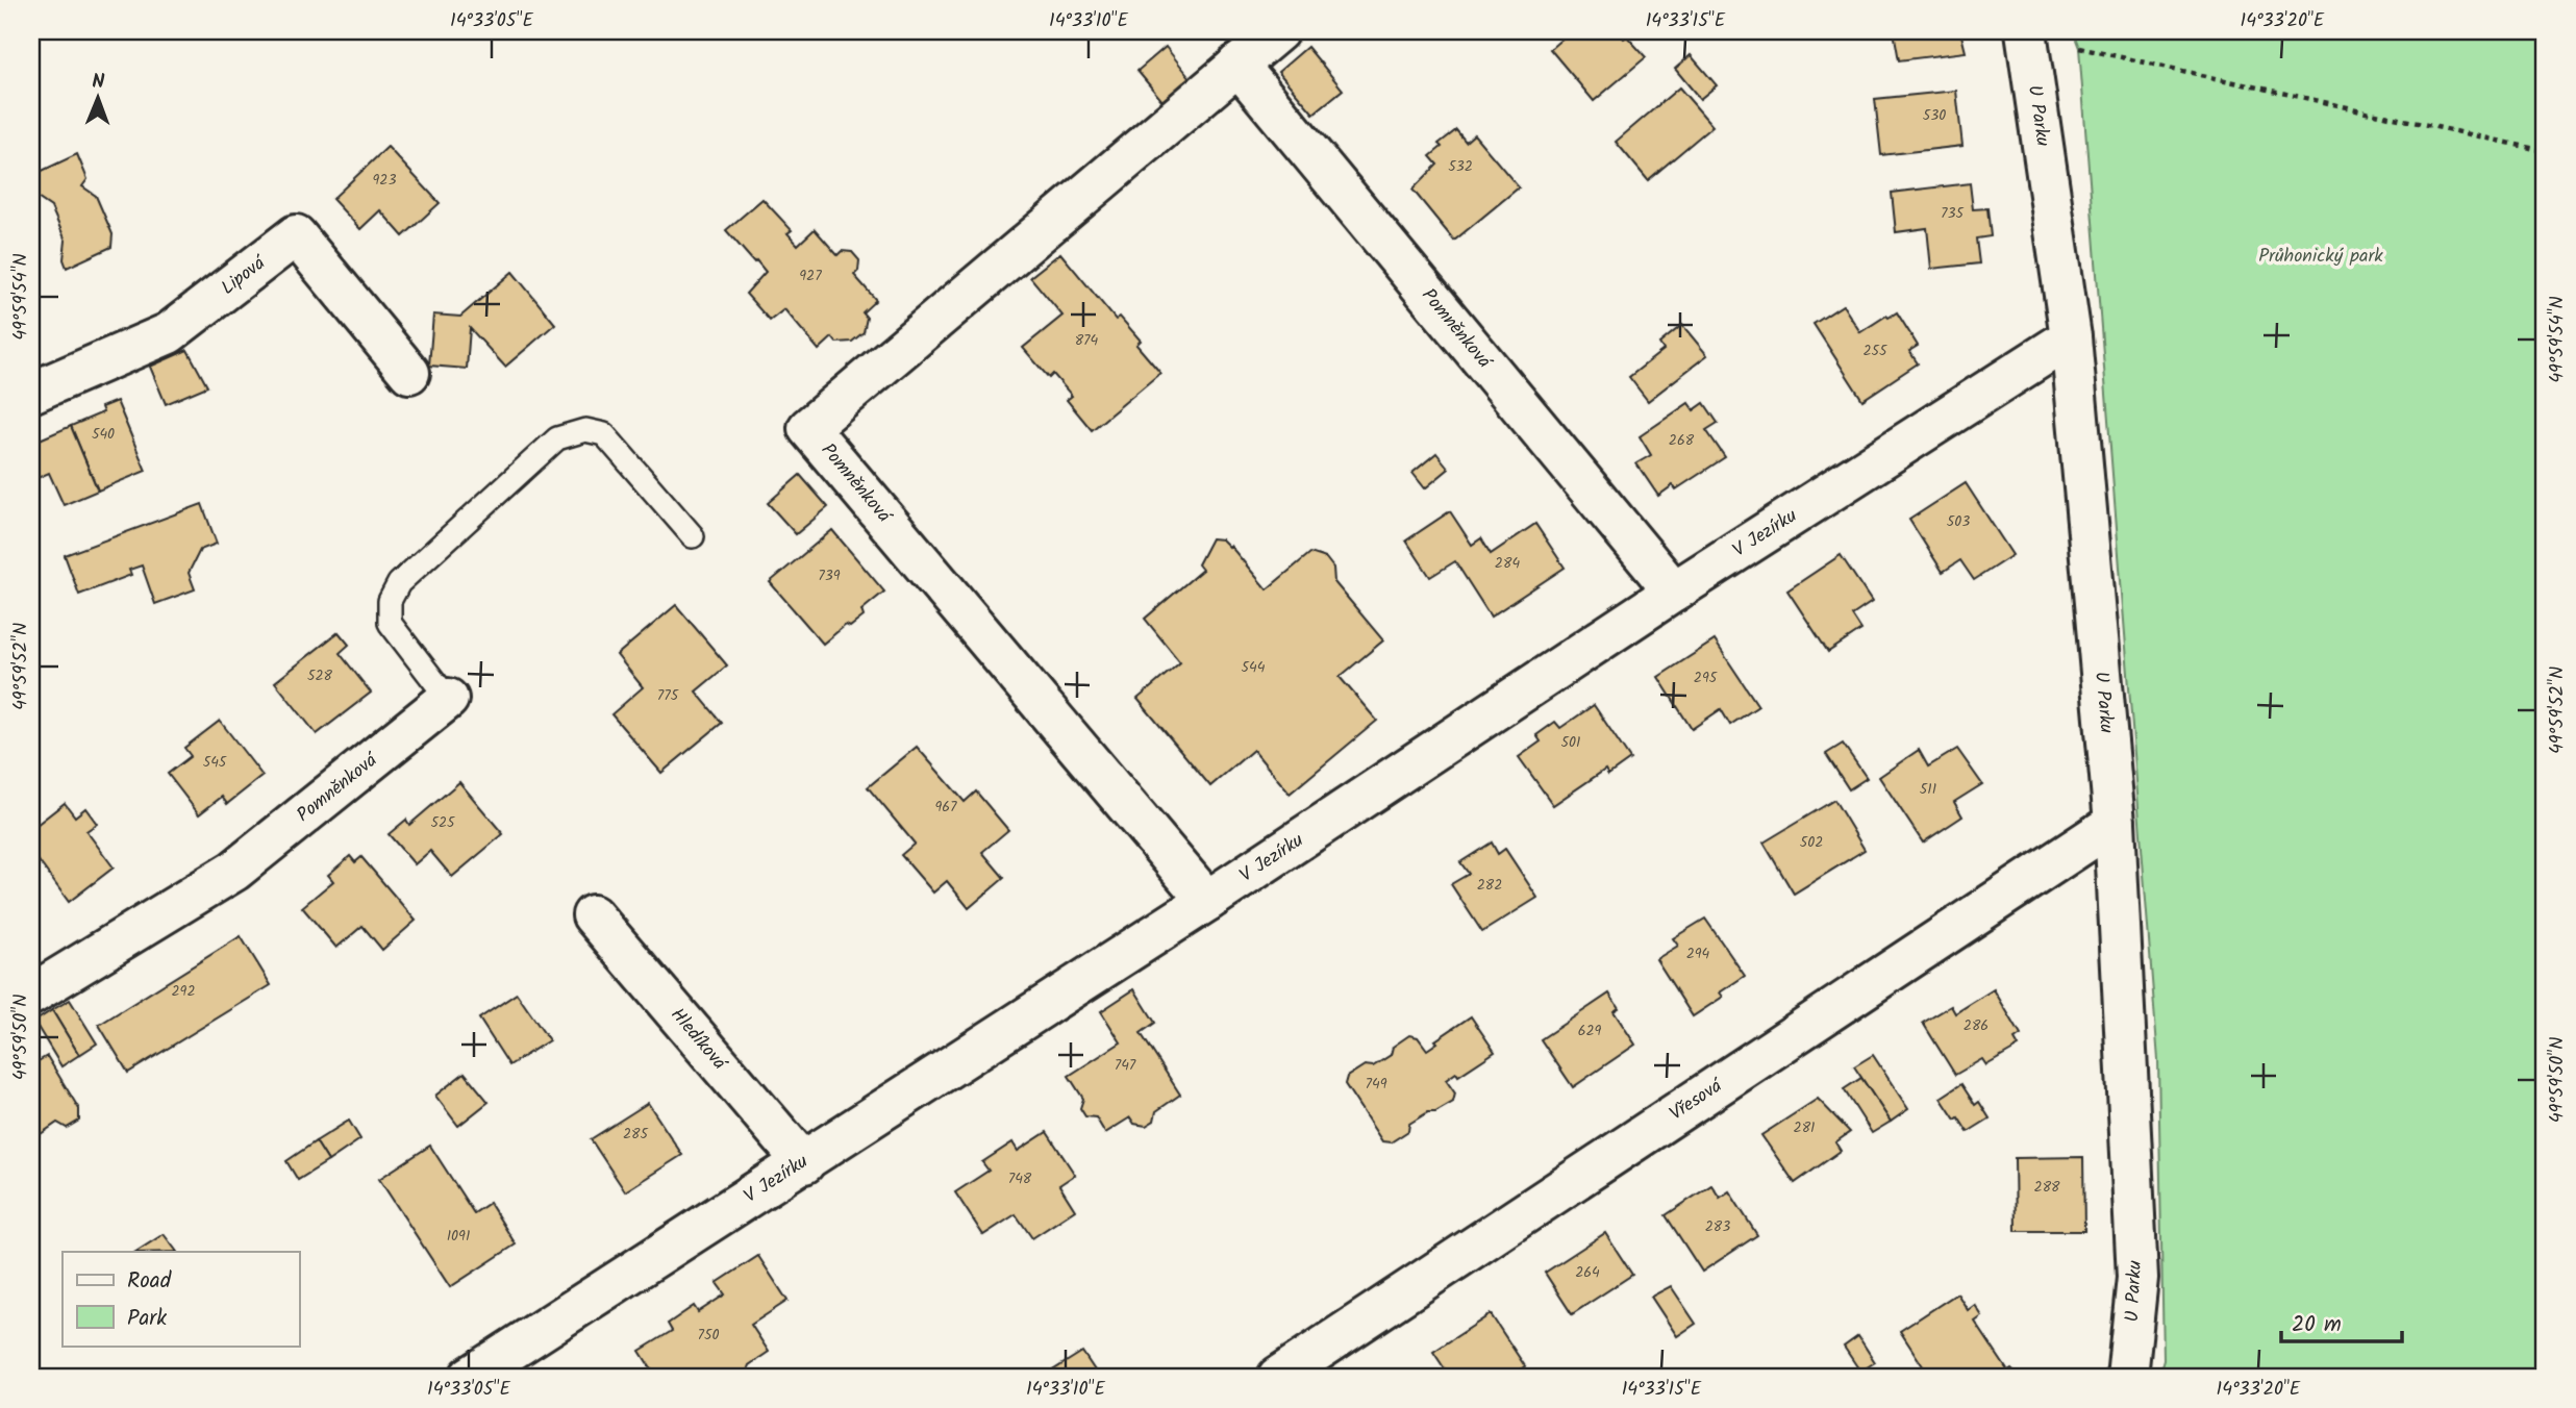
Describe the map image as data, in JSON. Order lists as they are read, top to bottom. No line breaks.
{"streets":{"street":["U Parku","Lipová","Pomněnková","V Jezírku","Hledíková","Vřesová"]},"crossings":[["U Parku","V Jezírku"],["U Parku","Vřesová"],["Pomněnková","V Jezírku"],["V Jezírku","Hledíková"]],"parks":["Průhonický park"],"house_numbers":["530","532","923","735","927","874","255","540","268","503","284","739","544","528","295","775","501","545","511","967","525","502","282","294","292","286","629","747","749","281","285","748","288","283","1091","264","750"],"legend":["Road","Park"],"scale_bar":"20 m","north":"top","coordinates":["14°33'05\"E","14°33'10\"E","14°33'15\"E","14°33'20\"E","49°59'54\"N","49°59'52\"N","49°59'50\"N"]}
